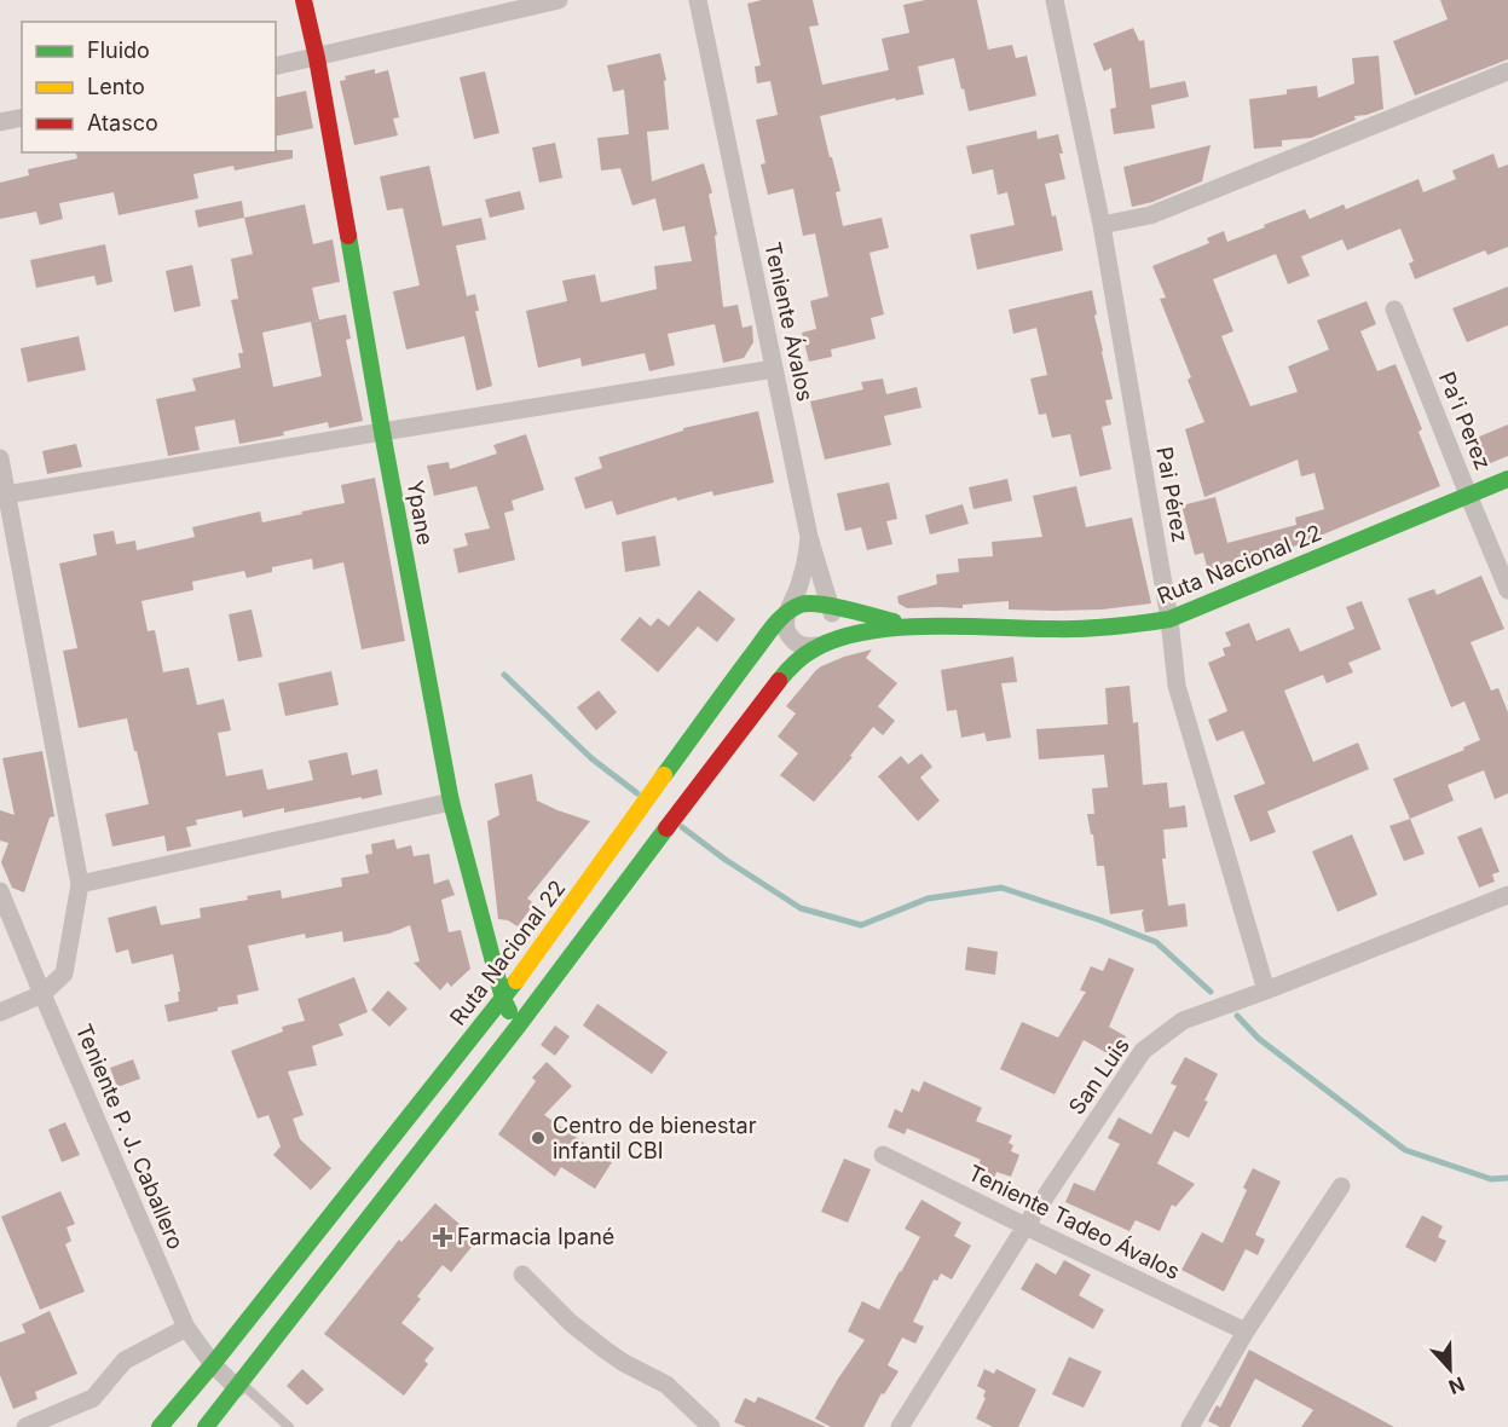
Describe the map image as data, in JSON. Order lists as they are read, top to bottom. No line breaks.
{"streets":{"main road":["Ypane","Ruta Nacional 22"],"street":["Teniente Ávalos","Pa'i Perez","Pai Pérez","San Luis","Teniente P. J. Caballero","Teniente Tadeo Ávalos"]},"crossings":[["Teniente Ávalos","Ruta Nacional 22"],["Pa'i Perez","Ruta Nacional 22"],["Pai Pérez","Ruta Nacional 22"],["Pai Pérez","San Luis"],["Ypane","Ruta Nacional 22"],["Ruta Nacional 22","Teniente P. J. Caballero"],["San Luis","Teniente Tadeo Ávalos"]],"places":{"other":["Centro de bienestar infantil CBI"],"health":["Farmacia Ipané"]},"legend":["Fluido","Lento","Atasco"],"north":"bottom"}
